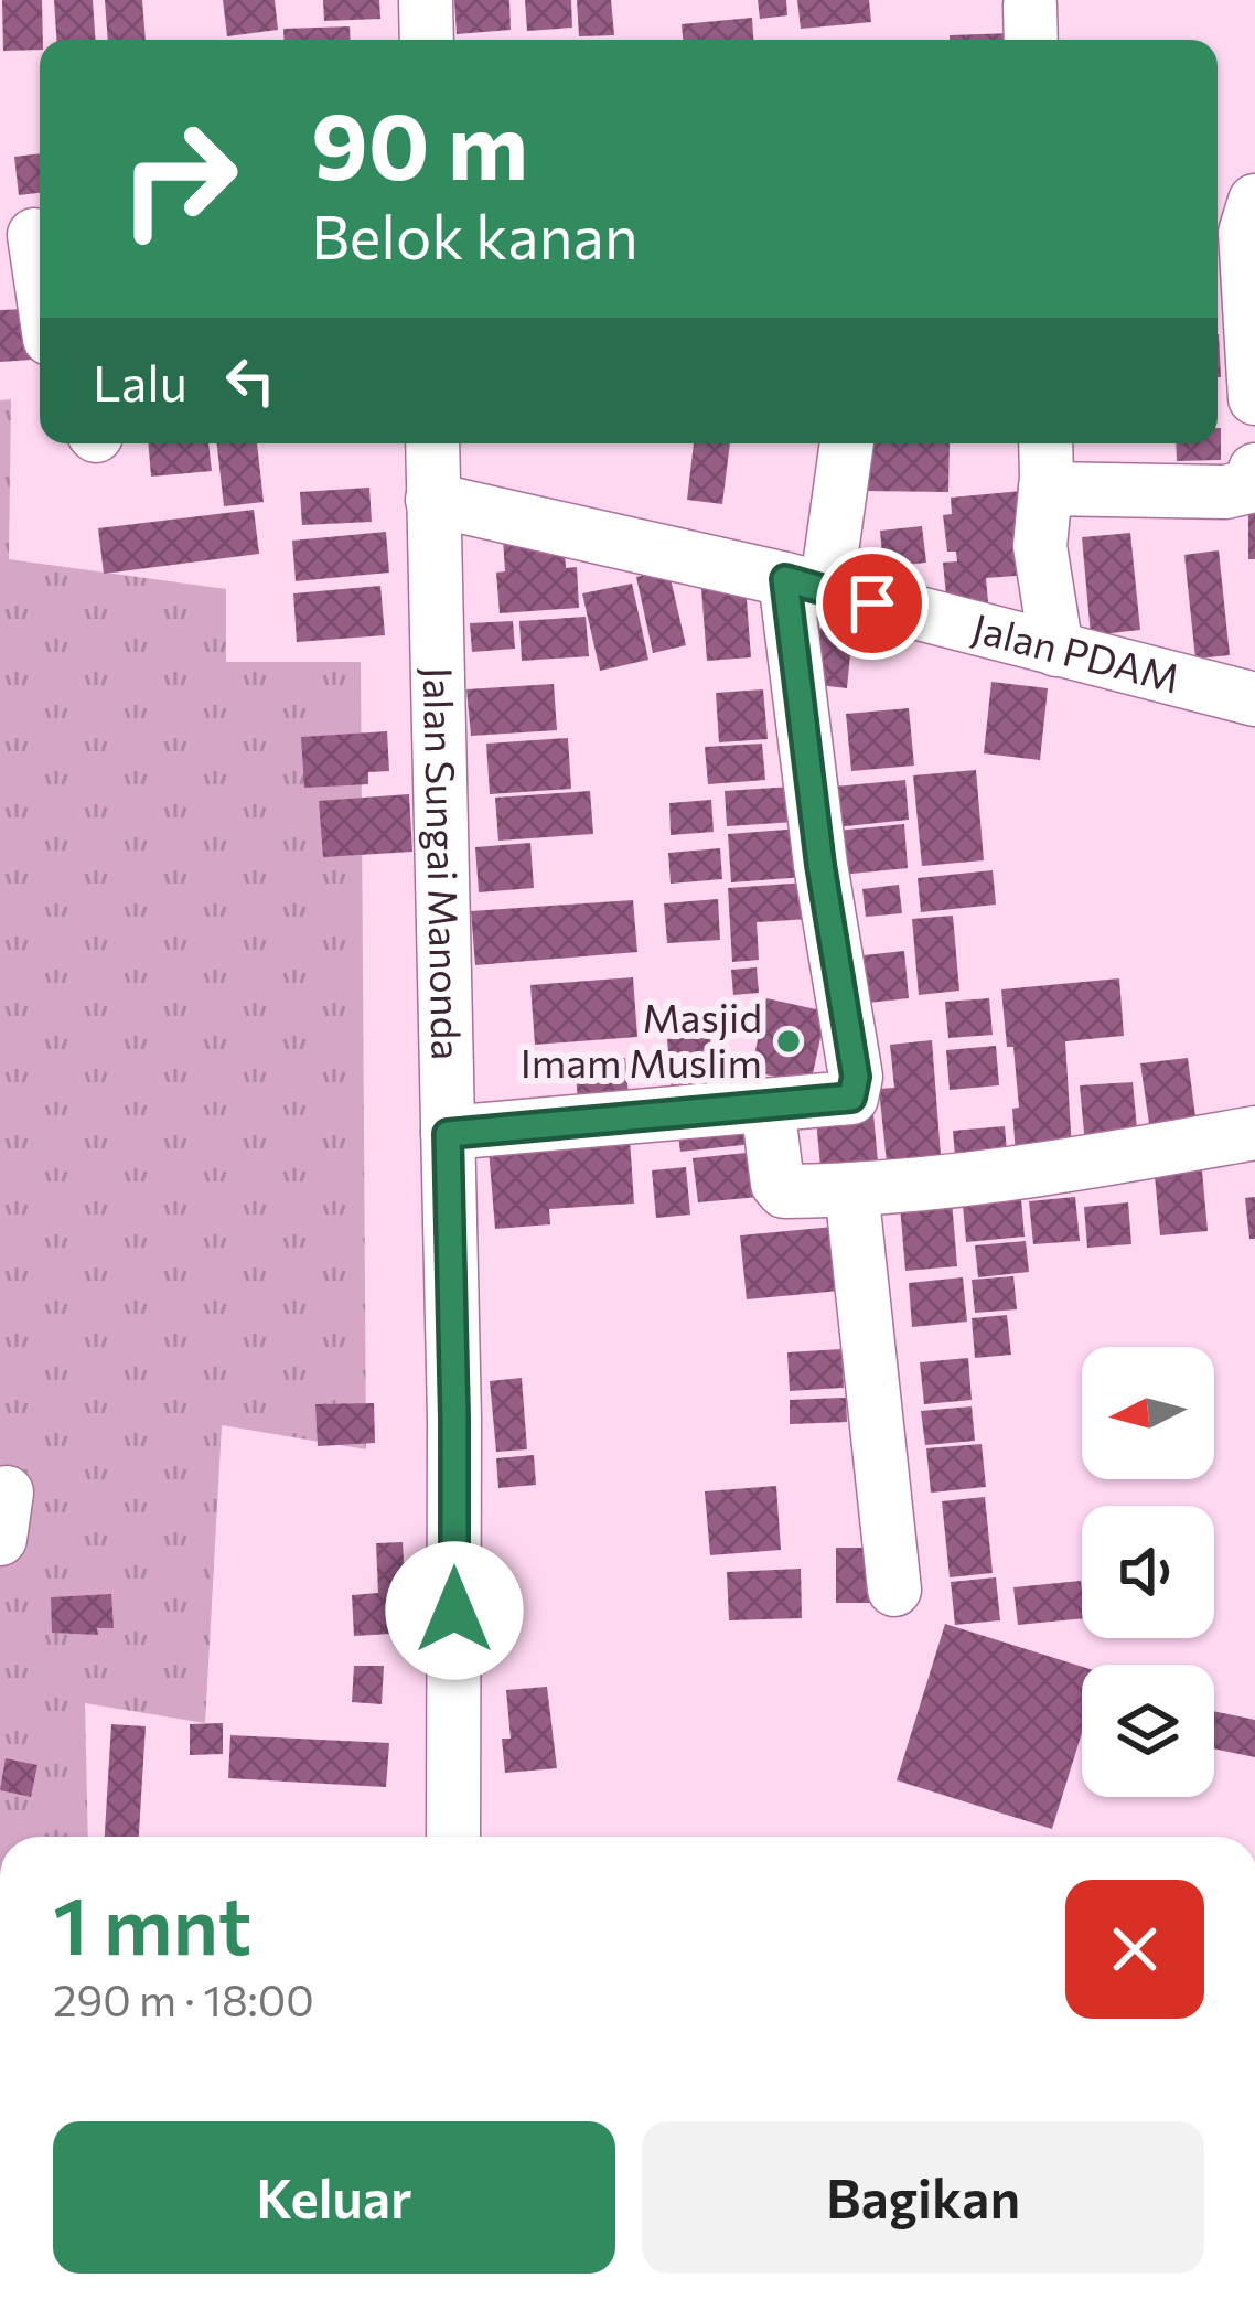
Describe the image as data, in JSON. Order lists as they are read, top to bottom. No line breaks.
{"streets":{"street":["Jalan PDAM","Jalan Sungai Manonda"]},"crossings":[["Jalan PDAM","Jalan Sungai Manonda"]],"places":["Masjid Imam Muslim"],"north":"left","page":{"turn":["90 m","Belok kanan"],"then":"Lalu","heading":["1 mnt","290 m · 18:00"],"buttons":["Keluar","Bagikan"]}}
